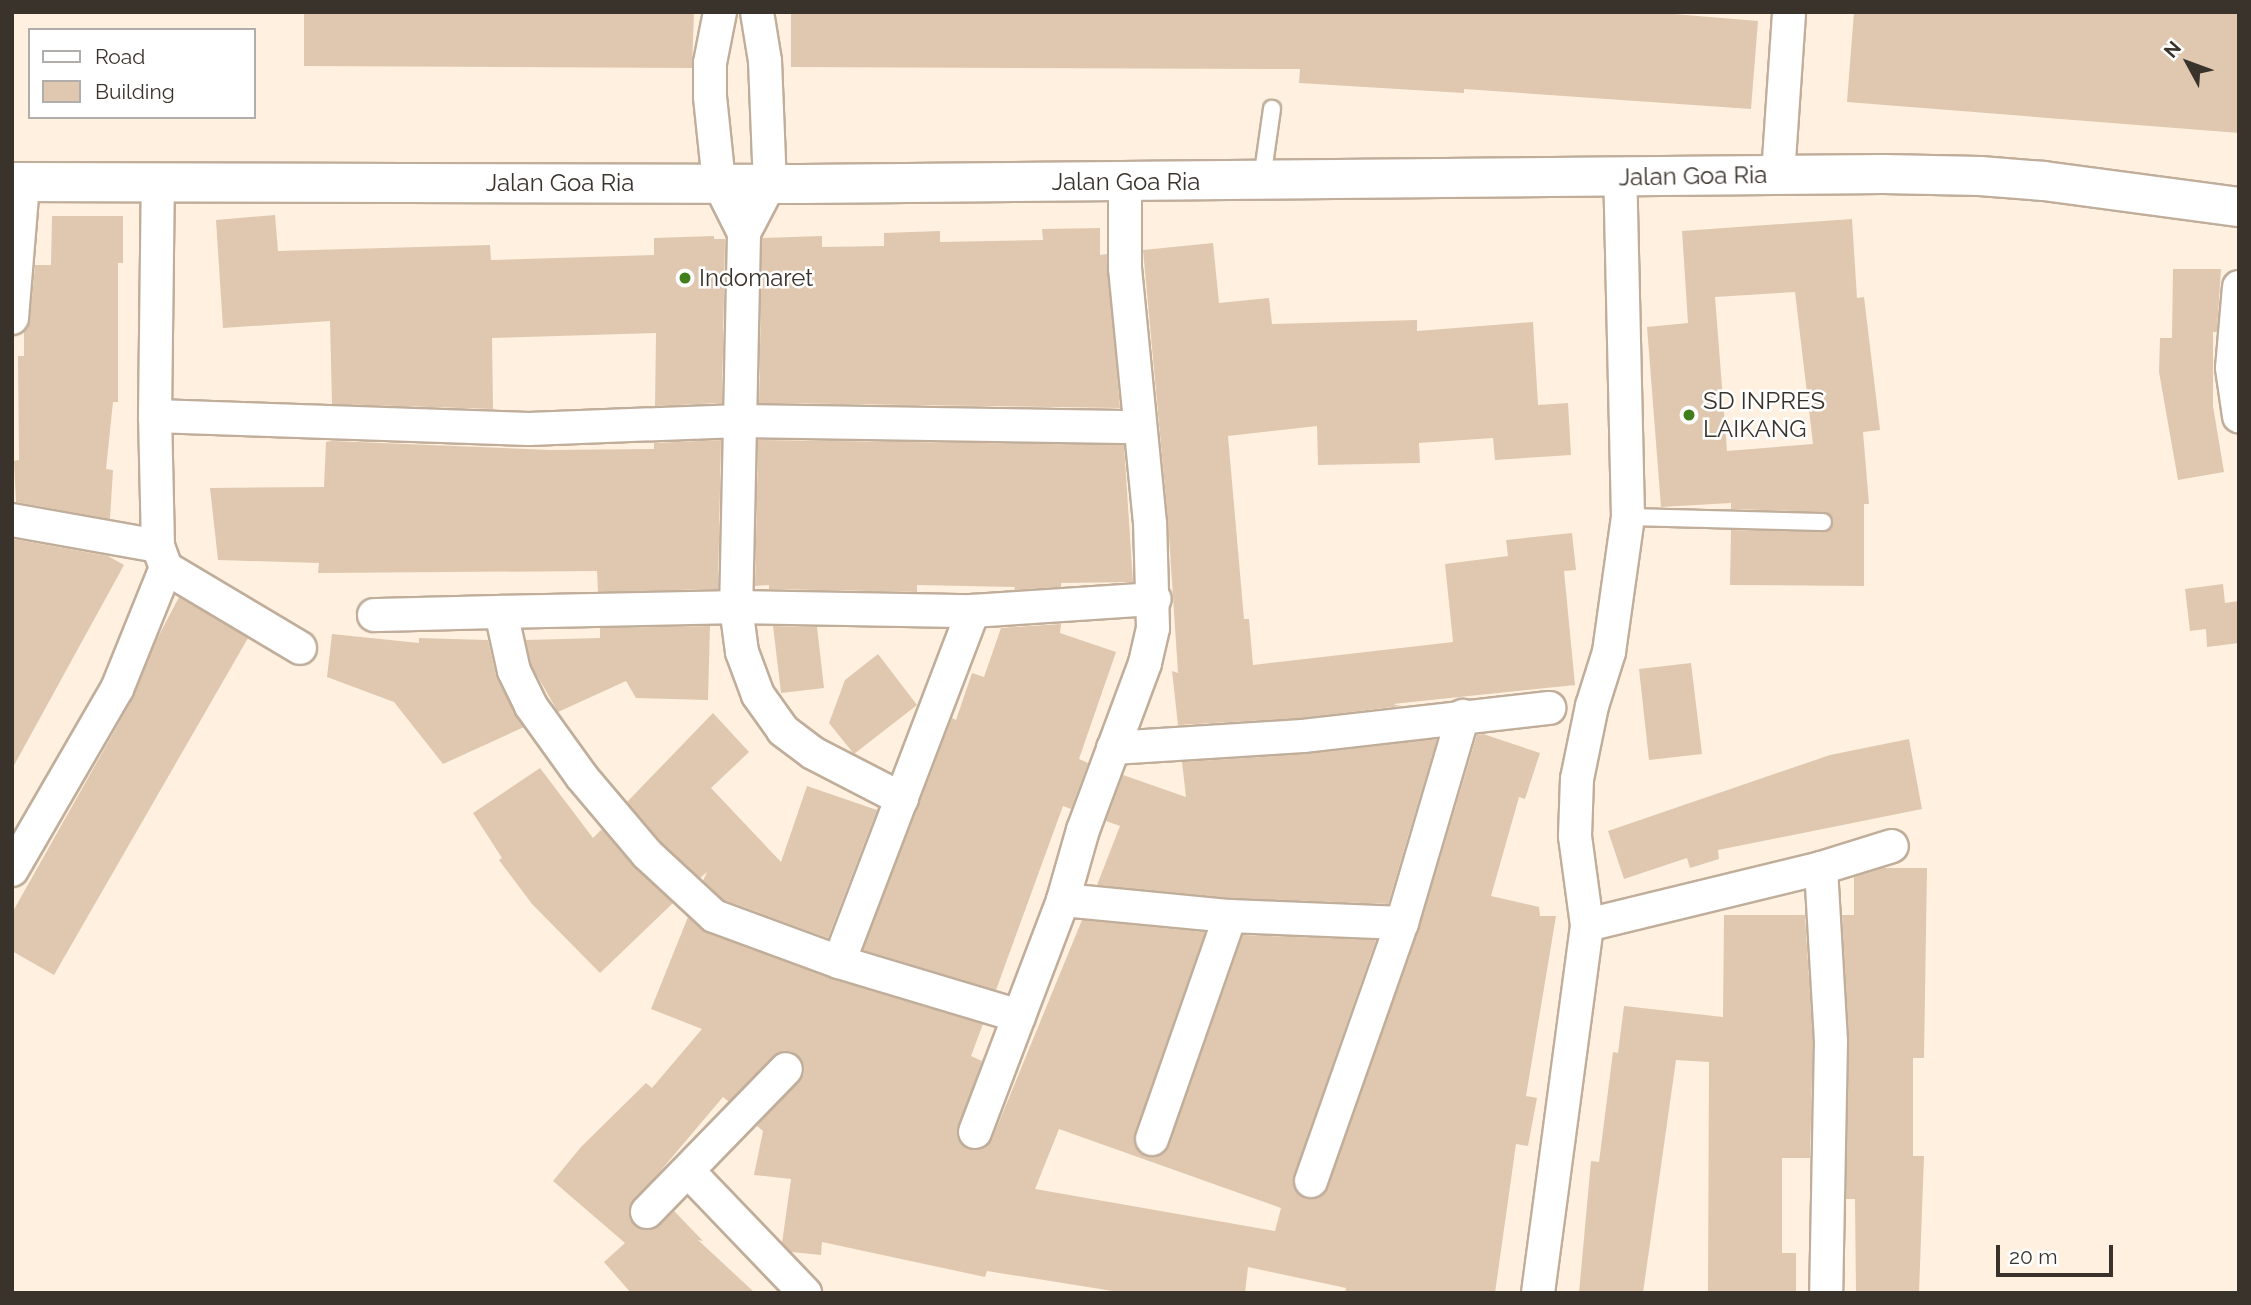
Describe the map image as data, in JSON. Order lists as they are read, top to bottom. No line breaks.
{"streets":{"main road":["Jalan Goa Ria"]},"places":["Indomaret","SD INPRES LAIKANG"],"legend":["Road","Building"],"scale_bar":"20 m","north":"top left"}
